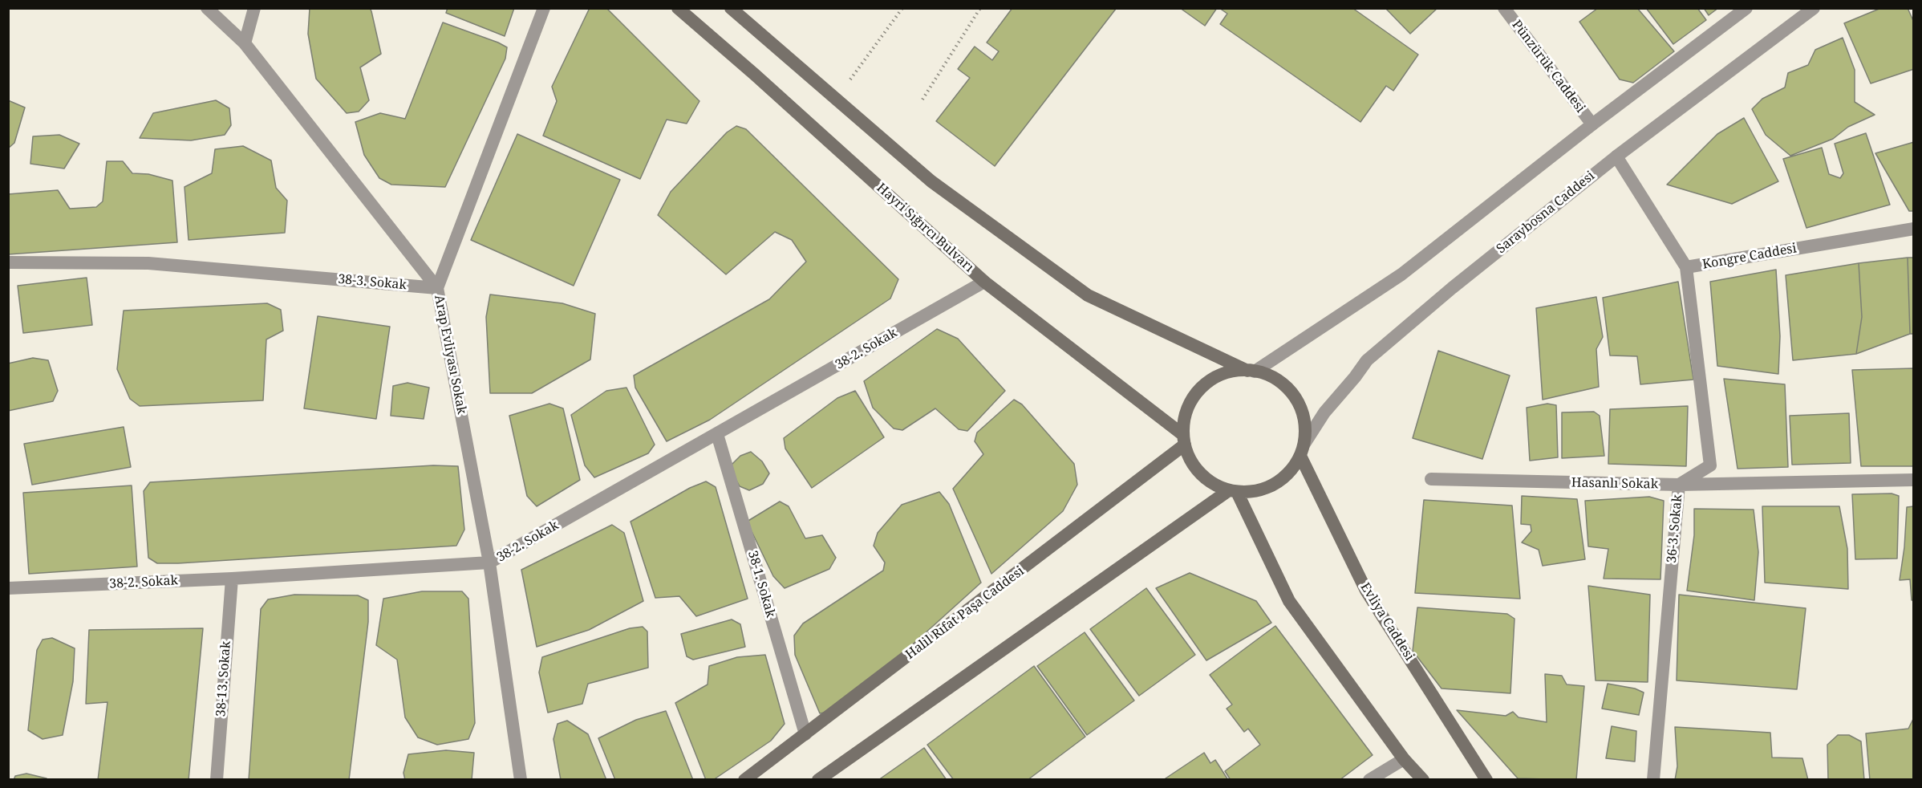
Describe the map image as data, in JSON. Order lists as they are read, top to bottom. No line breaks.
{"streets":{"main road":["Hayri Sığırcı Bulvarı","Halil Rıfat Paşa Caddesi","Evliya Caddesi"],"street":["Pünzürük Caddesi","Saraybosna Caddesi","Kongre Caddesi","38-3. Sokak","38-2. Sokak","Arap Evliyası Sokak","Hasanlı Sokak","36-3. Sokak","38-1. Sokak","38-13. Sokak"]},"crossings":[["Saraybosna Caddesi","Hayri Sığırcı Bulvarı"],["Saraybosna Caddesi","Kongre Caddesi"],["Saraybosna Caddesi","Halil Rıfat Paşa Caddesi"],["Saraybosna Caddesi","Evliya Caddesi"],["Hayri Sığırcı Bulvarı","38-2. Sokak"],["Hayri Sığırcı Bulvarı","Halil Rıfat Paşa Caddesi"],["Hayri Sığırcı Bulvarı","Evliya Caddesi"],["Kongre Caddesi","36-3. Sokak"],["38-3. Sokak","Arap Evliyası Sokak"],["38-2. Sokak","Arap Evliyası Sokak"],["38-2. Sokak","38-1. Sokak"],["38-2. Sokak","38-13. Sokak"],["Hasanlı Sokak","36-3. Sokak"],["38-1. Sokak","Halil Rıfat Paşa Caddesi"],["Halil Rıfat Paşa Caddesi","Evliya Caddesi"]]}
